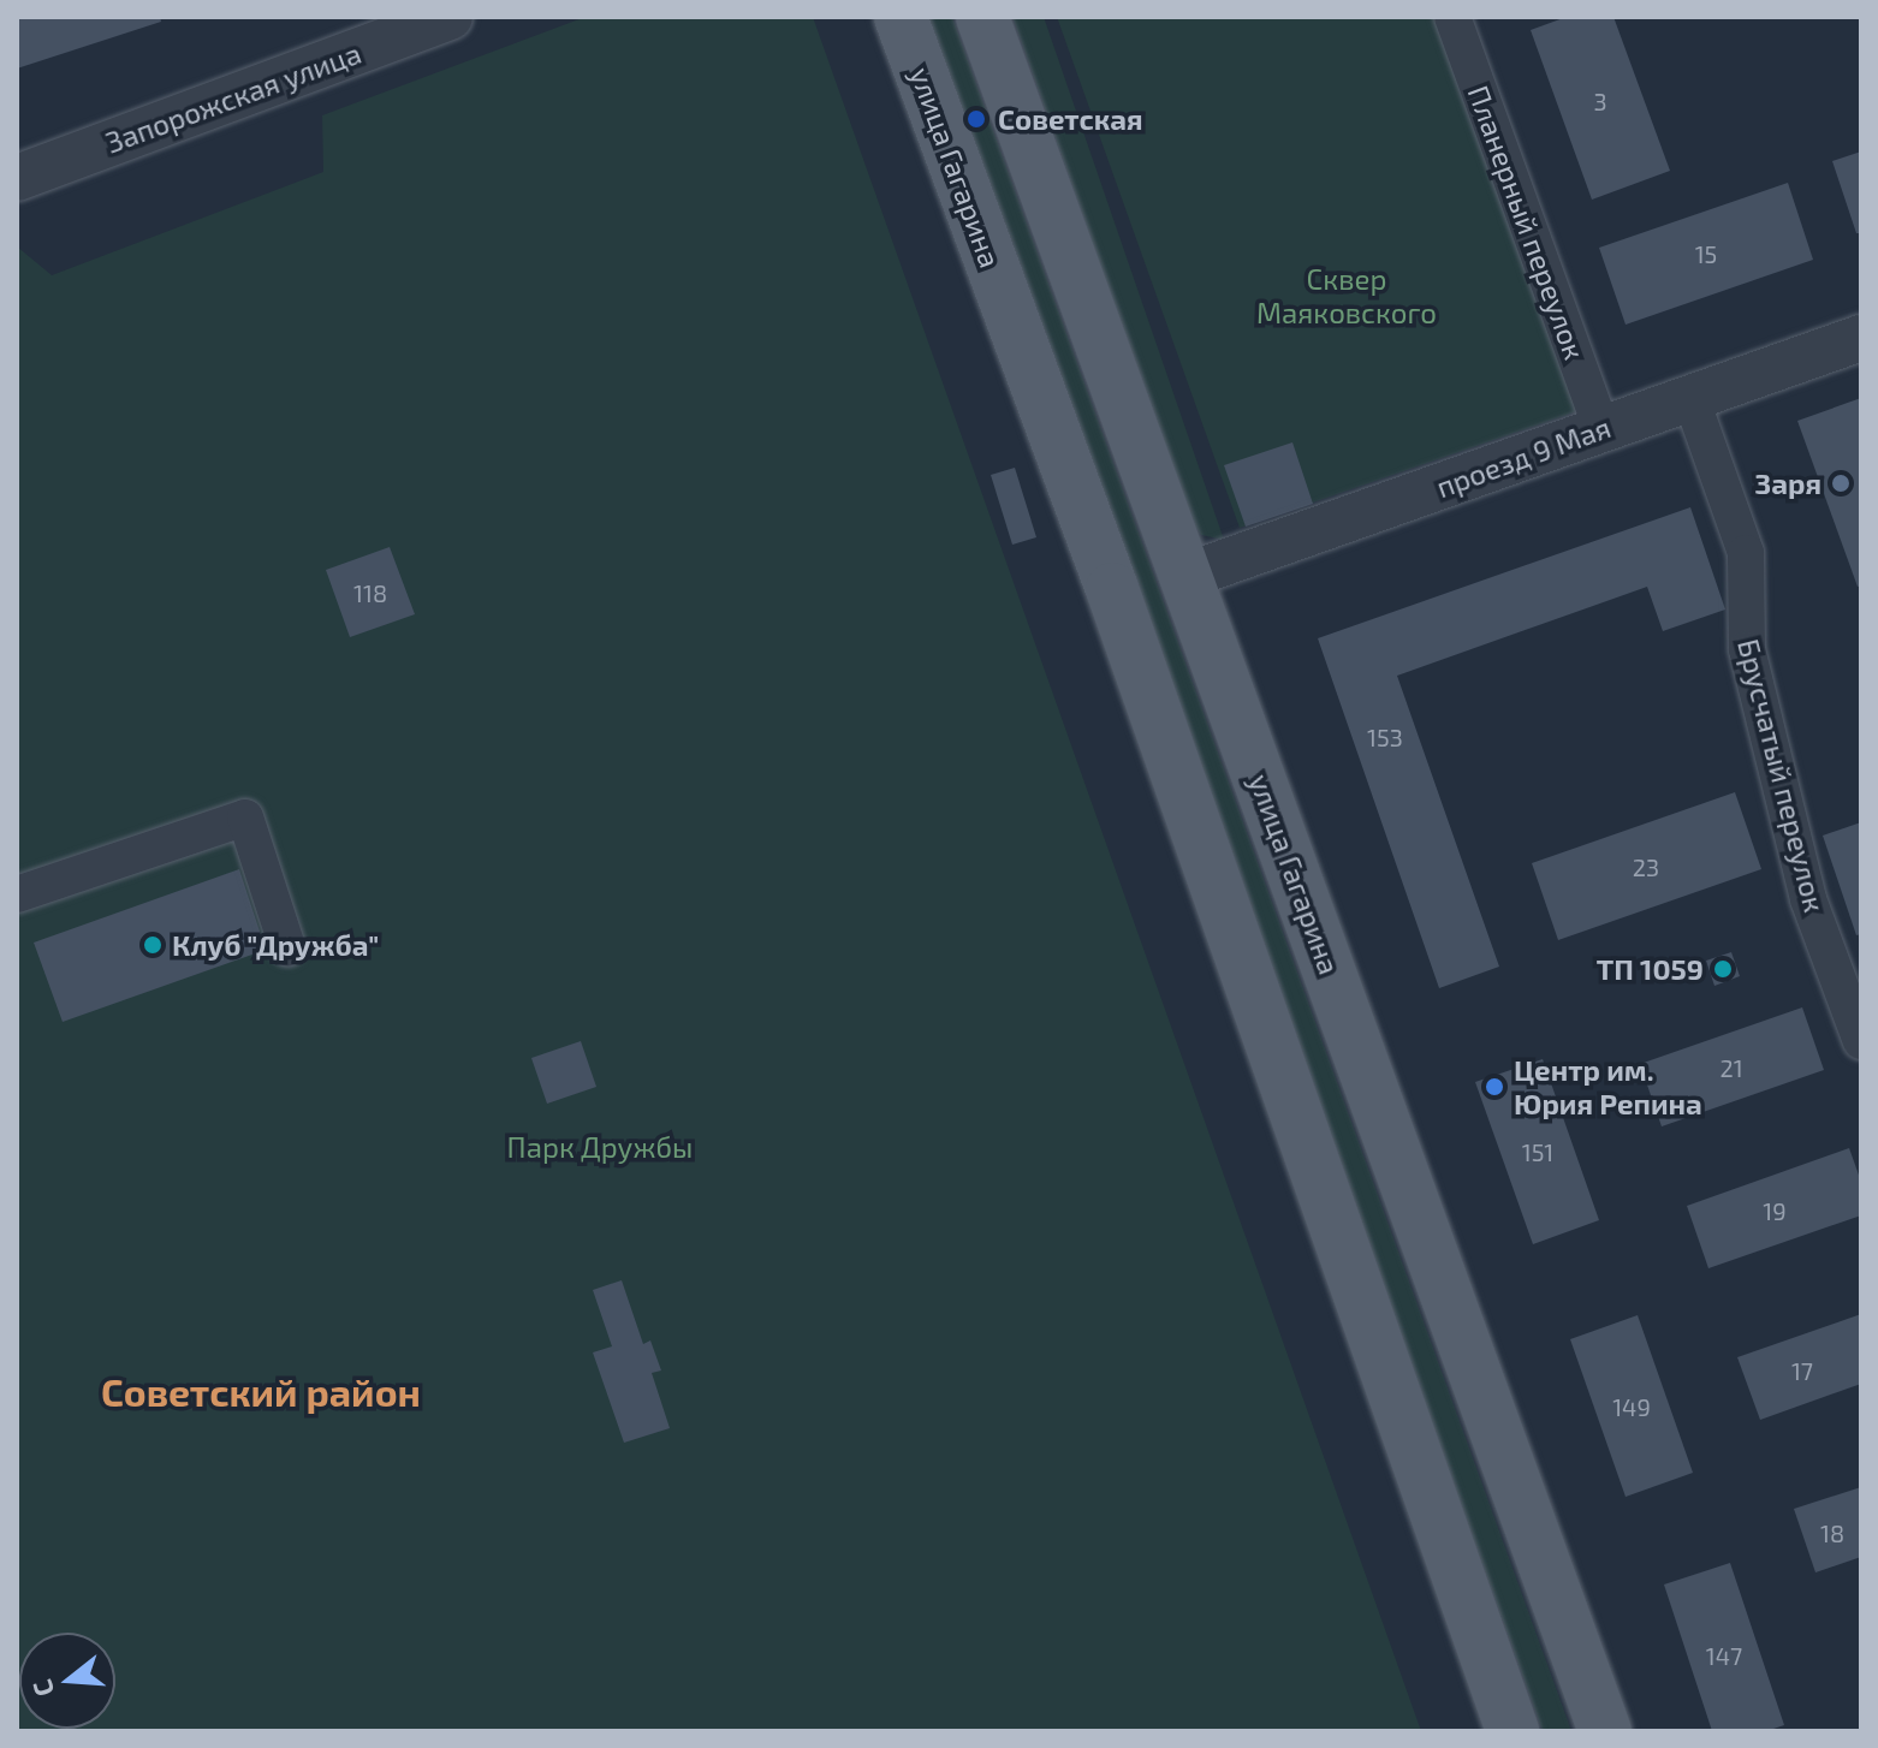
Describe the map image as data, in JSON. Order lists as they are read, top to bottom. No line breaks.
{"streets":{"main road":["улица Гагарина"],"street":["Запорожская улица","Планерный переулок","проезд 9 Мая","Брусчатый переулок"]},"crossings":[["улица Гагарина","проезд 9 Мая"],["Планерный переулок","проезд 9 Мая"],["проезд 9 Мая","Брусчатый переулок"]],"districts":["Советский район"],"parks":["Сквер Маяковского","Парк Дружбы"],"places":["Советская","Заря","Клуб \"Дружба\"","ТП 1059","Центр им. Юрия Репина"],"house_numbers":["3","15","118","153","23","21","151","19","17","149","18","147"],"north":"left"}
